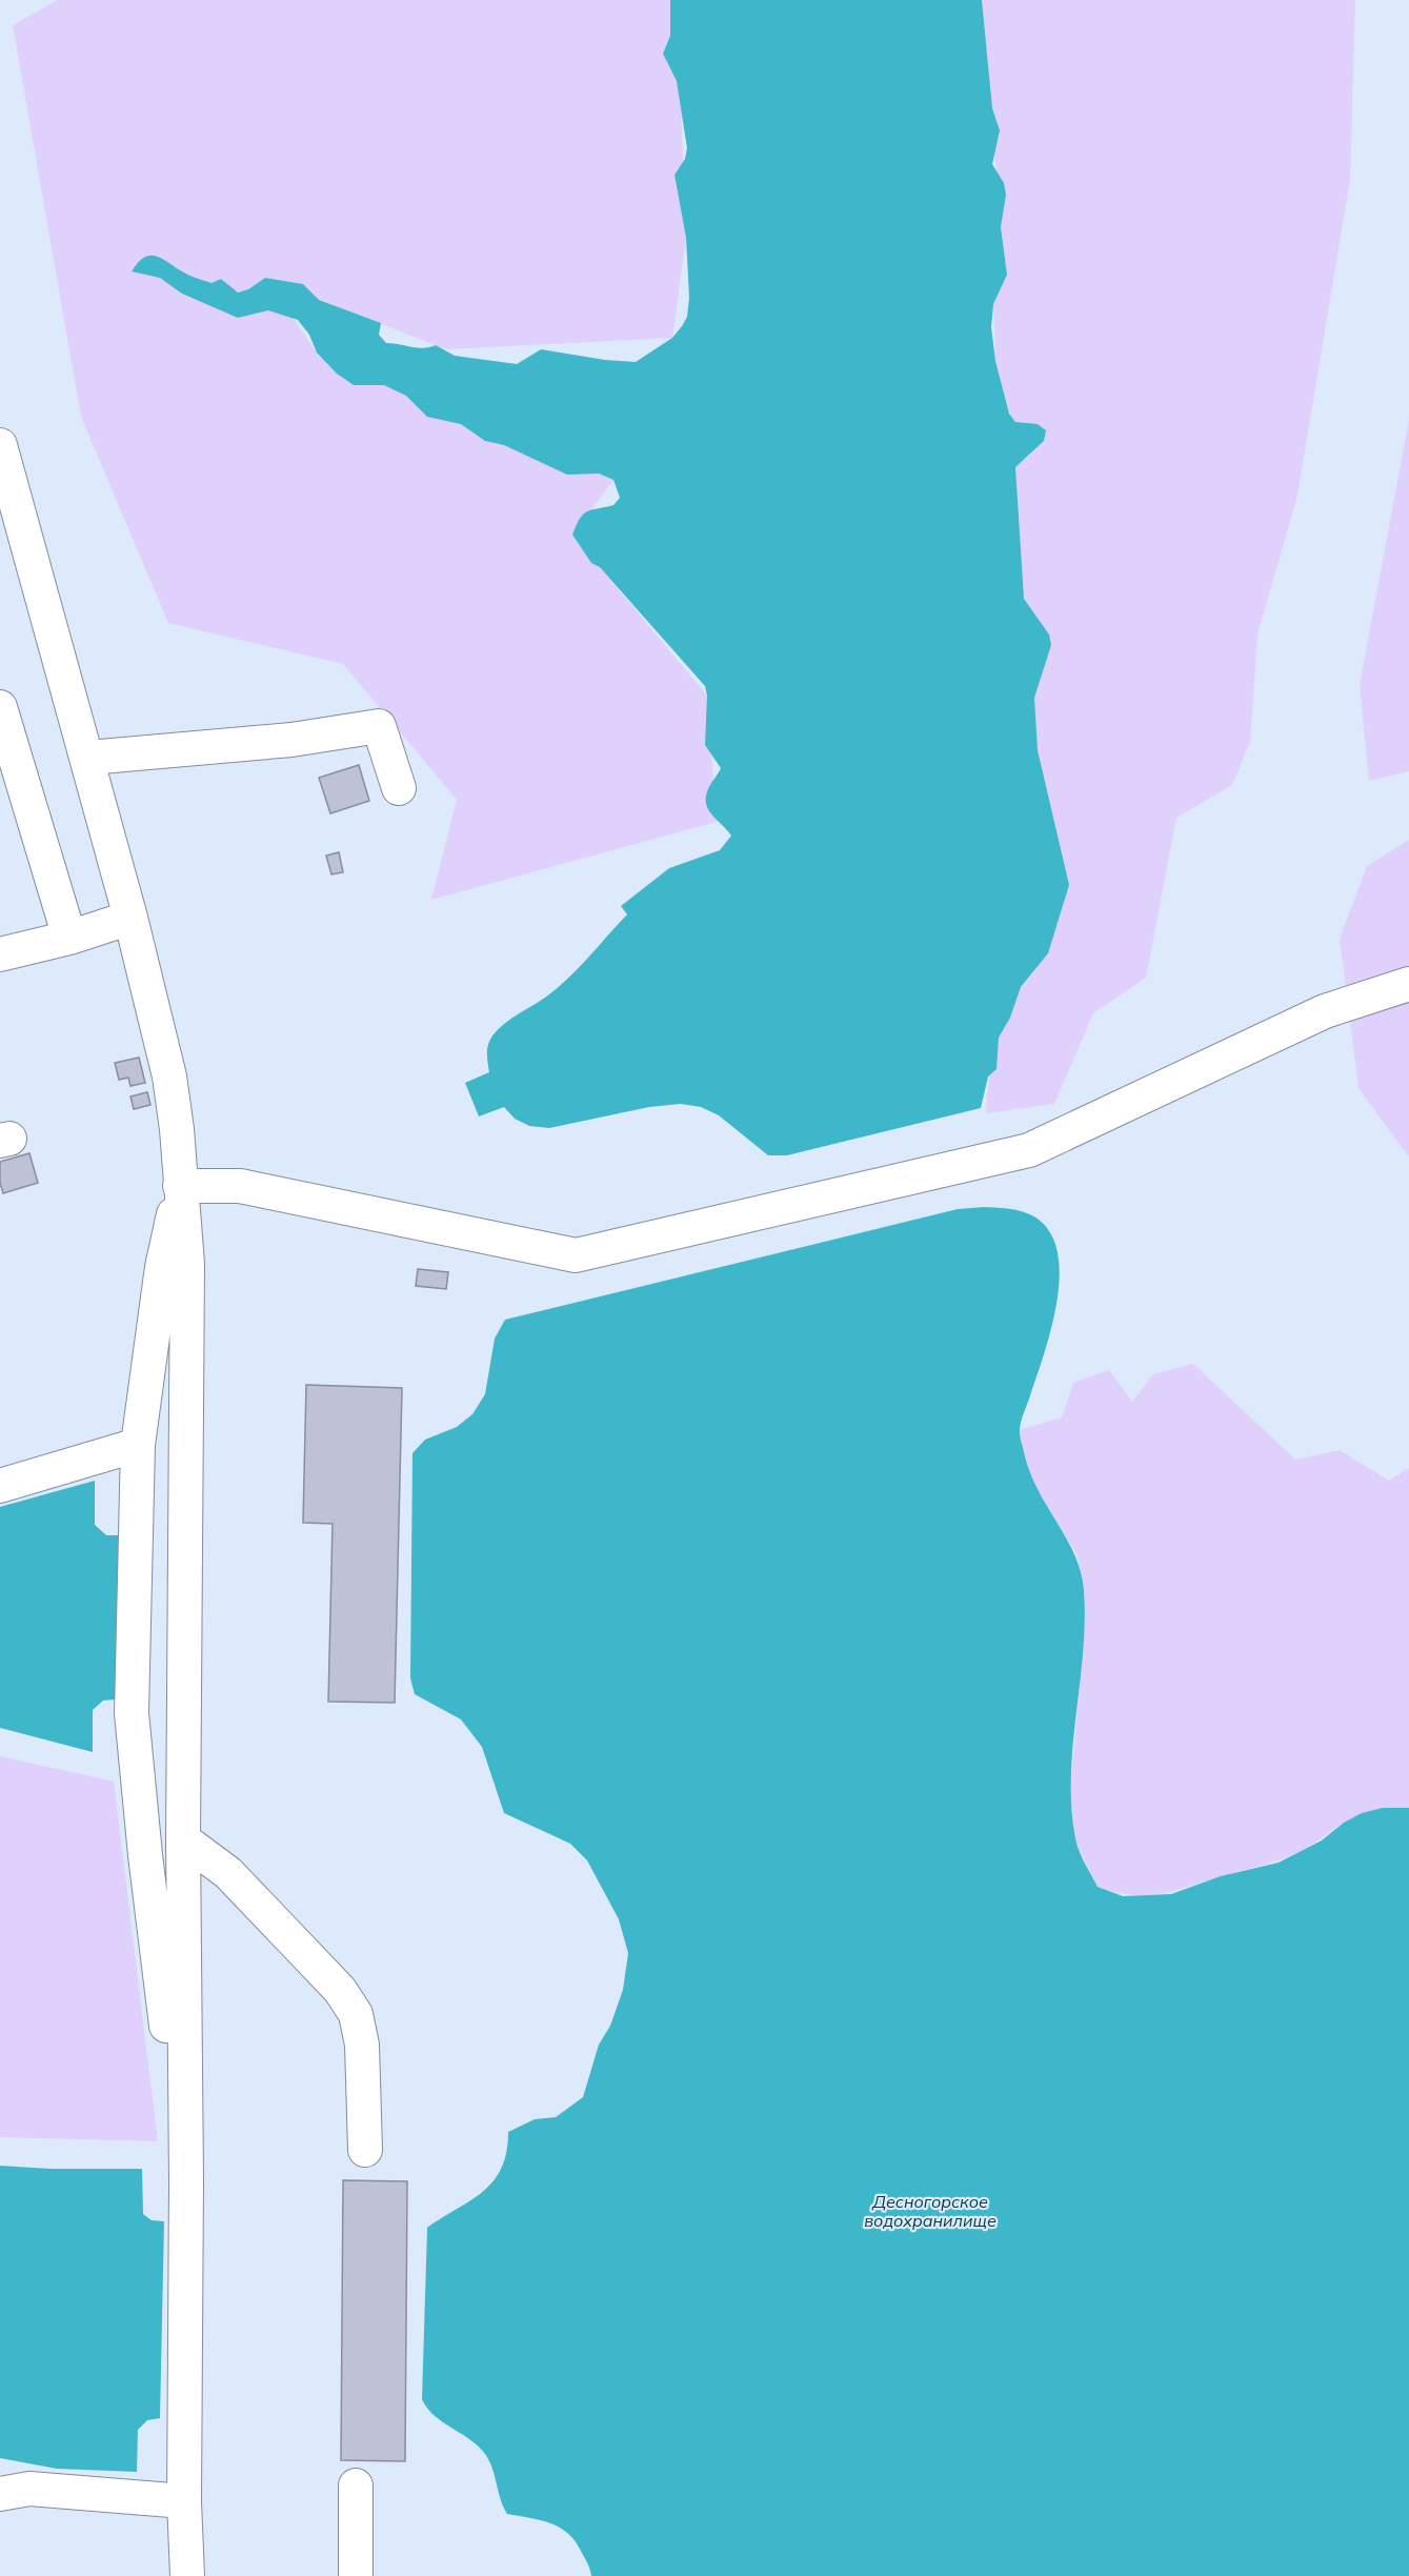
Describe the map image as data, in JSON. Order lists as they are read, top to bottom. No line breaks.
{"water":["Десногорское водохранилище"]}
